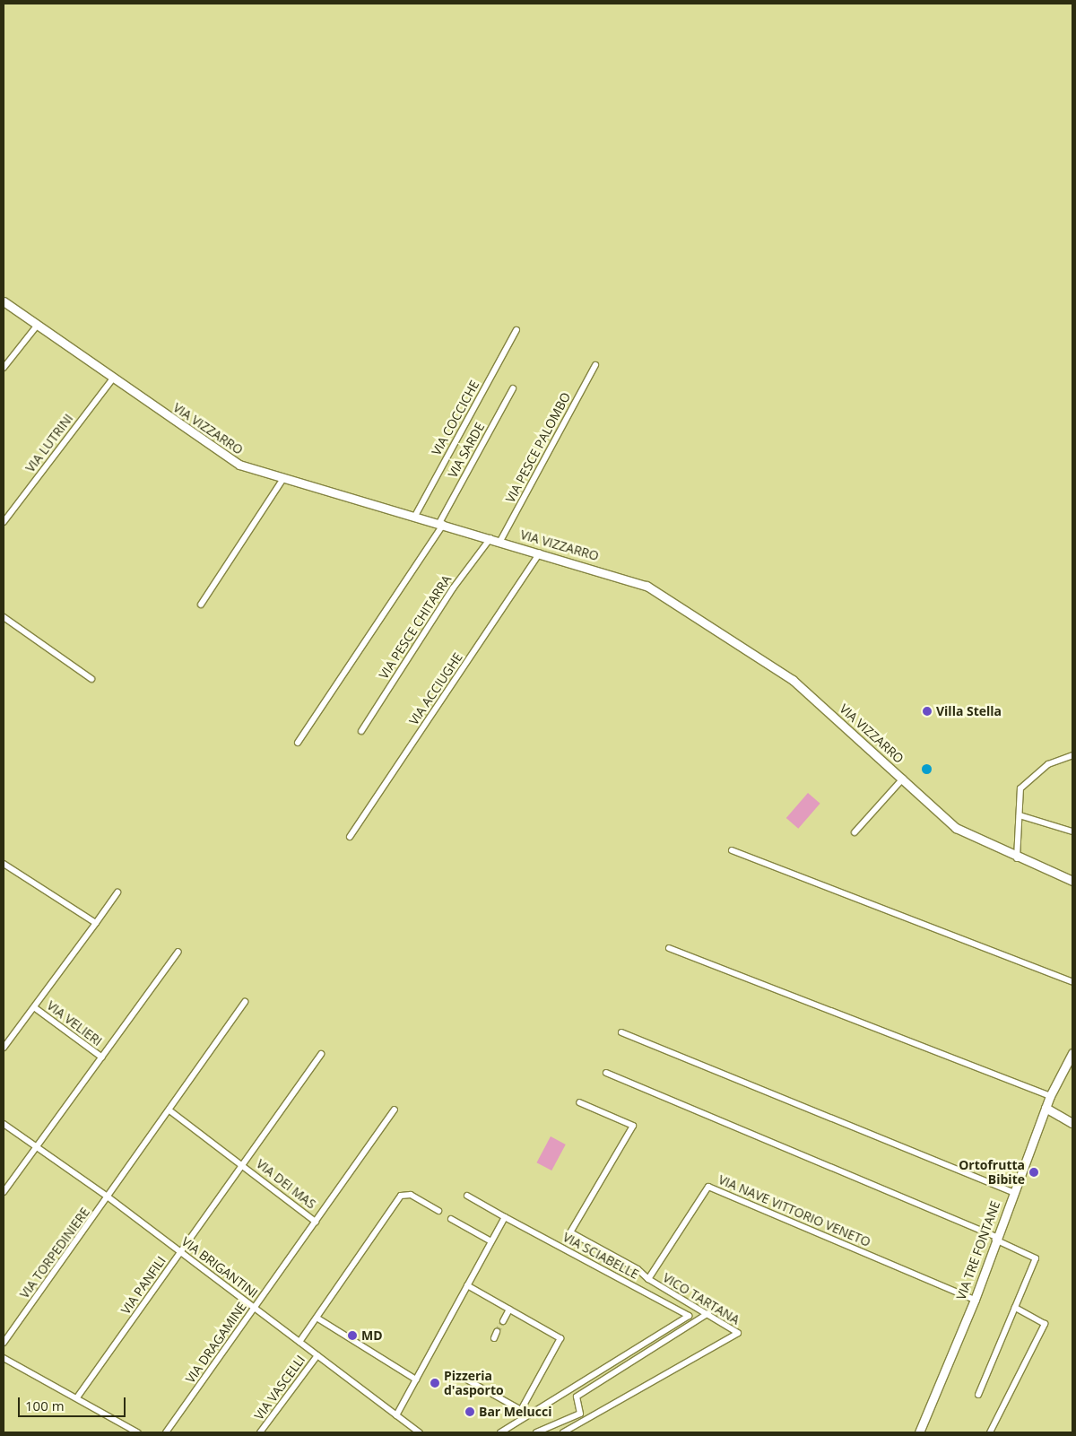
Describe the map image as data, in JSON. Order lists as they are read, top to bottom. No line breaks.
{"streets":{"street":["VIA COCCICHE","VIA VIZZARRO","VIA LUTRINI","VIA PESCE PALOMBO","VIA SARDE","VIA PESCE CHITARRA","VIA ACCIUGHE","VIA VELIERI","VIA DEI MAS","VIA NAVE VITTORIO VENETO","VIA TRE FONTANE","VIA TORPEDINIERE","VIA SCIABELLE","VIA BRIGANTINI","VIA PANFILI","VICO TARTANA","VIA DRAGAMINE","VIA VASCELLI"]},"crossings":[["VIA COCCICHE","VIA VIZZARRO"],["VIA VIZZARRO","VIA LUTRINI"],["VIA VIZZARRO","VIA PESCE PALOMBO"],["VIA VIZZARRO","VIA SARDE"],["VIA VIZZARRO","VIA PESCE CHITARRA"],["VIA VIZZARRO","VIA ACCIUGHE"],["VIA DEI MAS","VIA TORPEDINIERE"],["VIA DEI MAS","VIA PANFILI"],["VIA DEI MAS","VIA DRAGAMINE"],["VIA NAVE VITTORIO VENETO","VIA TRE FONTANE"],["VIA NAVE VITTORIO VENETO","VICO TARTANA"],["VIA TORPEDINIERE","VIA BRIGANTINI"],["VIA BRIGANTINI","VIA PANFILI"],["VIA BRIGANTINI","VIA DRAGAMINE"],["VIA BRIGANTINI","VIA VASCELLI"]],"places":["Villa Stella","Ortofrutta Bibite","MD","Pizzeria d'asporto","Bar Melucci"],"scale_bar":"100 m"}
